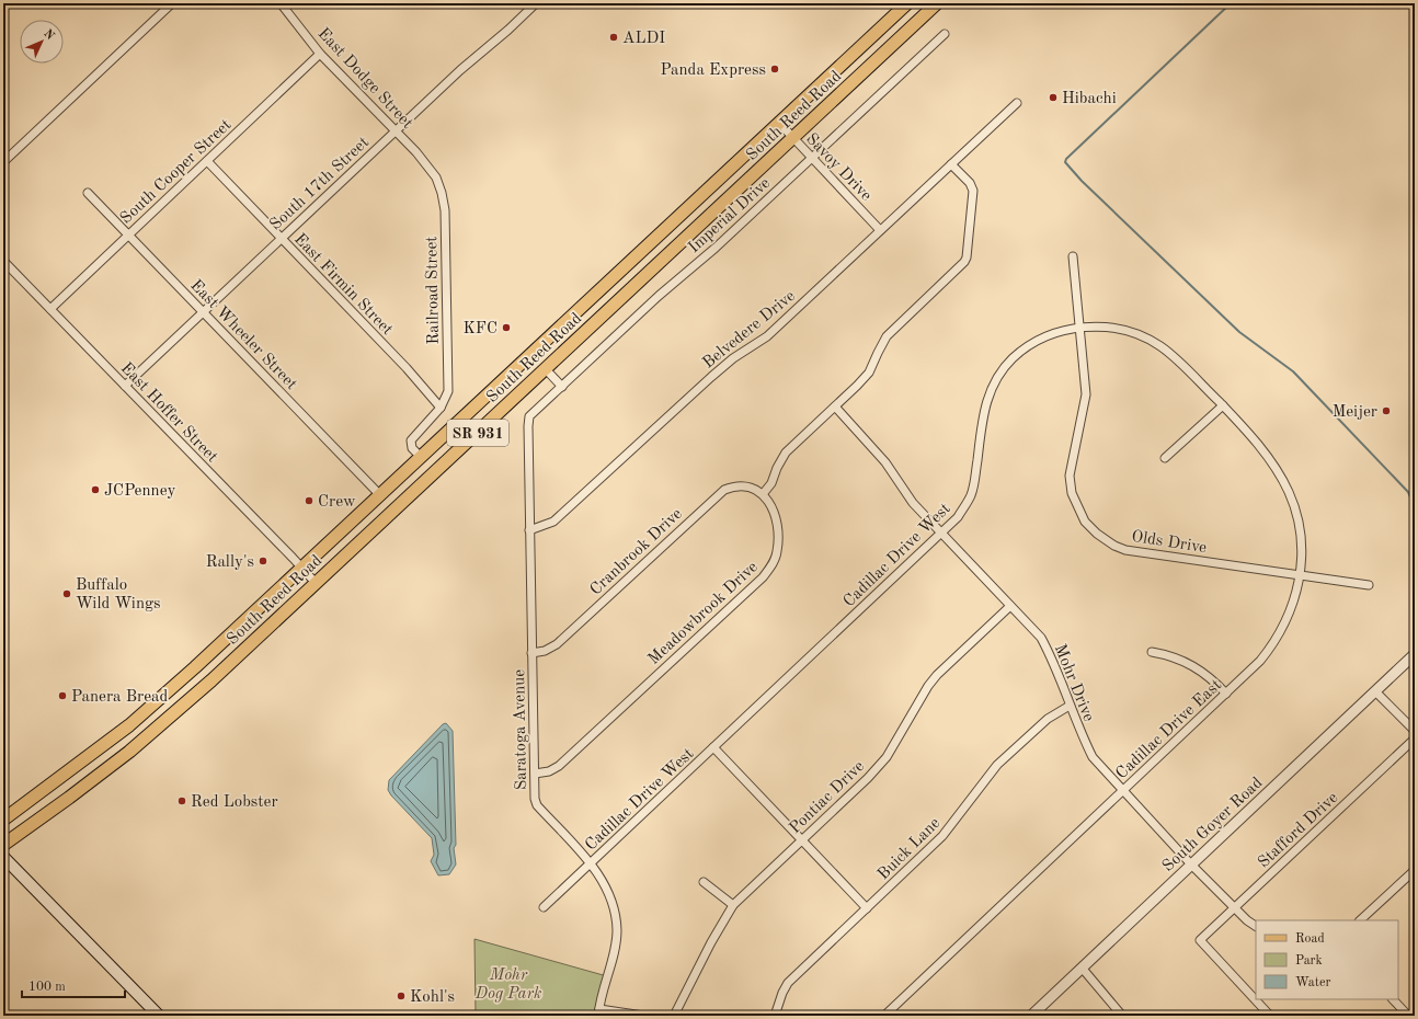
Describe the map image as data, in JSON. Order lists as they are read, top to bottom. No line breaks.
{"streets":{"main road":["South Reed Road","SR 931"],"street":["East Dodge Street","Savoy Drive","South Cooper Street","South 17th Street","Imperial Drive","East Firmin Street","Railroad Street","Belvedere Drive","East Wheeler Street","East Hoffer Street","Olds Drive","Cranbrook Drive","Cadillac Drive West","Meadowbrook Drive","Mohr Drive","Cadillac Drive East","Saratoga Avenue","Pontiac Drive","South Goyer Road","Stafford Drive","Buick Lane"]},"crossings":[["East Dodge Street","South Cooper Street"],["East Dodge Street","South 17th Street"],["East Dodge Street","Railroad Street"],["South Reed Road","Savoy Drive"],["South Reed Road","East Wheeler Street"],["South Reed Road","East Hoffer Street"],["Savoy Drive","Imperial Drive"],["Savoy Drive","Belvedere Drive"],["South Cooper Street","East Firmin Street"],["South Cooper Street","East Wheeler Street"],["South Cooper Street","East Hoffer Street"],["South 17th Street","East Firmin Street"],["South 17th Street","East Wheeler Street"],["South 17th Street","East Hoffer Street"],["Imperial Drive","Saratoga Avenue"],["East Firmin Street","Railroad Street"],["Belvedere Drive","Saratoga Avenue"],["Olds Drive","Cadillac Drive West"],["Olds Drive","Cadillac Drive East"],["Cranbrook Drive","Meadowbrook Drive"],["Cranbrook Drive","Saratoga Avenue"],["Cadillac Drive West","Mohr Drive"],["Cadillac Drive West","Cadillac Drive East"],["Cadillac Drive West","Saratoga Avenue"],["Meadowbrook Drive","Saratoga Avenue"],["Mohr Drive","Cadillac Drive East"],["Mohr Drive","Pontiac Drive"],["Mohr Drive","South Goyer Road"],["Mohr Drive","Stafford Drive"],["Mohr Drive","Buick Lane"]],"parks":["Mohr Dog Park"],"places":["ALDI","Panda Express","Hibachi","KFC","Meijer","JCPenney","Crew","Rally's","Buffalo Wild Wings","Panera Bread","Red Lobster","Kohl's"],"legend":["Road","Park","Water"],"scale_bar":"100 m","north":"top right"}
